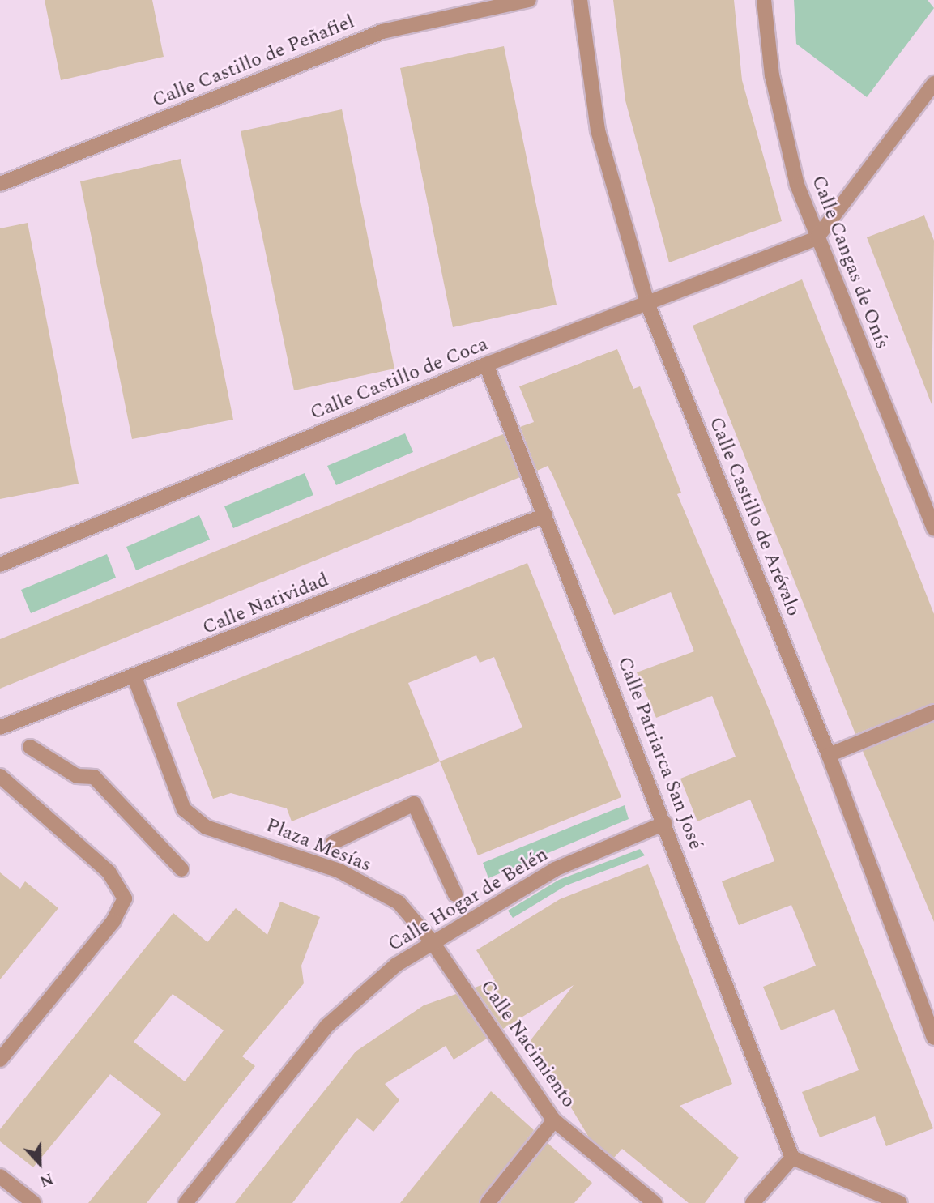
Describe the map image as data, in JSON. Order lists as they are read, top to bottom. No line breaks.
{"streets":{"street":["Calle Castillo de Peñafiel","Calle Cangas de Onís","Calle Castillo de Coca","Calle Castillo de Arévalo","Calle Natividad","Calle Patriarca San José","Plaza Mesías","Calle Hogar de Belén","Calle Nacimiento"]},"crossings":[["Calle Cangas de Onís","Calle Castillo de Coca"],["Calle Castillo de Coca","Calle Castillo de Arévalo"],["Calle Castillo de Coca","Calle Patriarca San José"],["Calle Natividad","Calle Patriarca San José"],["Calle Natividad","Plaza Mesías"],["Calle Patriarca San José","Calle Hogar de Belén"],["Plaza Mesías","Calle Hogar de Belén"],["Plaza Mesías","Calle Nacimiento"],["Calle Hogar de Belén","Calle Nacimiento"]],"north":"bottom"}
